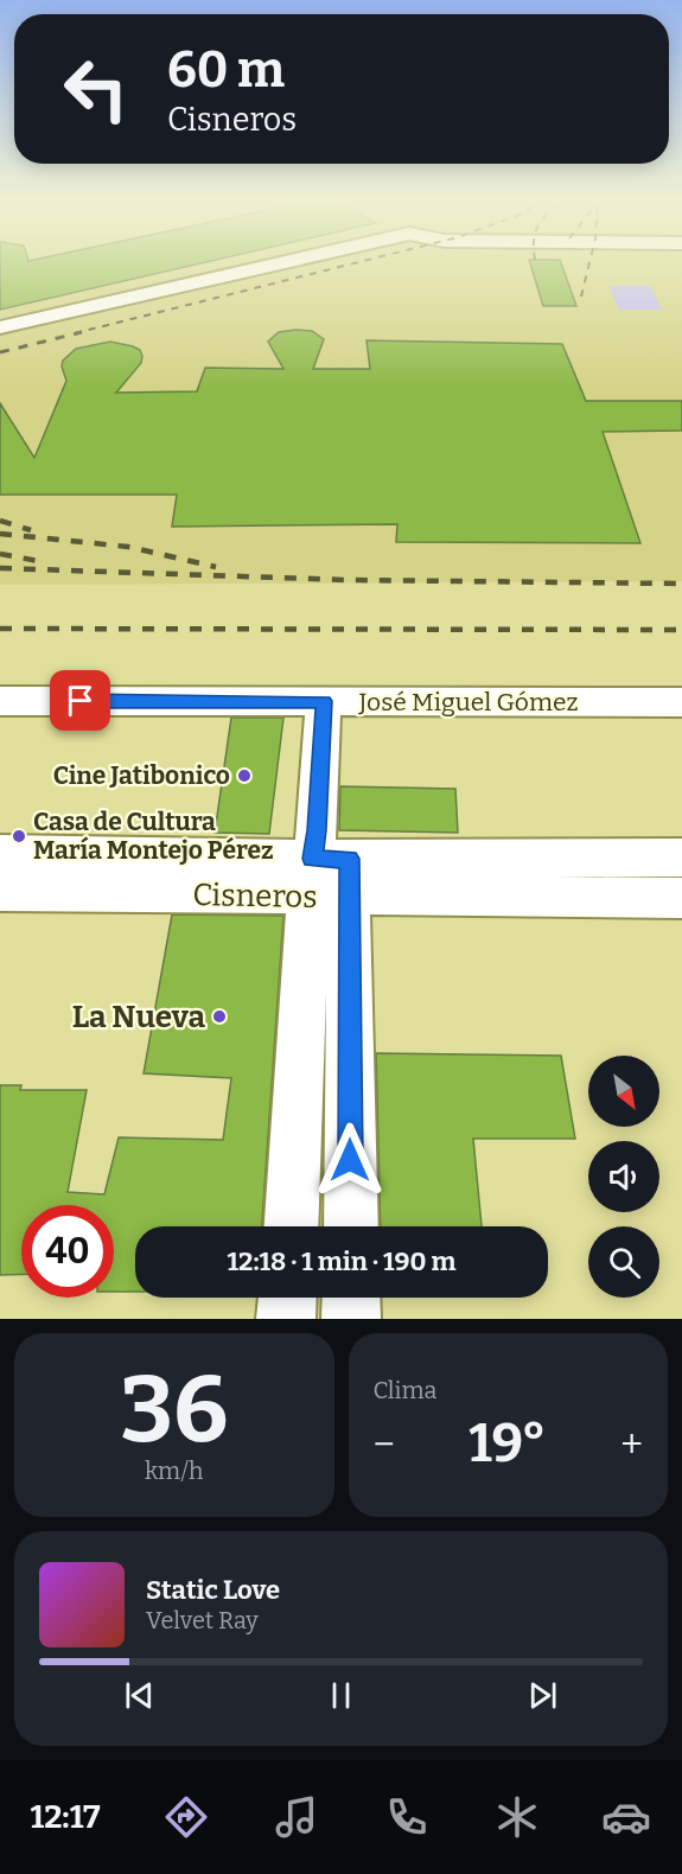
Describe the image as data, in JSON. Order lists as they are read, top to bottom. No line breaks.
{"streets":{"street":["José Miguel Gómez","Cisneros"]},"places":["Cine Jatibonico","Casa de Cultura María Montejo Pérez","La Nueva"],"north":"bottom right","page":{"turn":["60 m","Cisneros"],"limit":"40","trip":"12:18 · 1 min · 190 m","tile":[["36","km/h"],"Clima"],"heat":["−","19°","+"],"song":["Static Love","Velvet Ray"],"tabs":"12:17"}}
